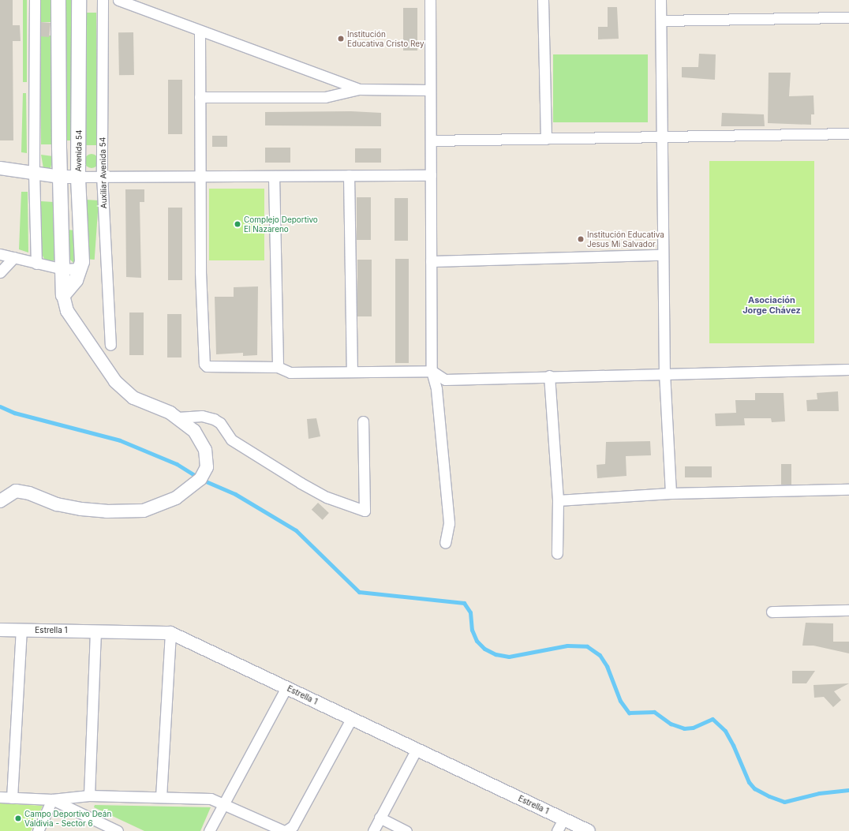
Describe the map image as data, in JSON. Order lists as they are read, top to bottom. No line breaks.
{"streets":{"main road":["Avenida 54"],"street":["Auxiliar Avenida 54","Estrella 1"]},"districts":["Asociación Jorge Chávez"],"places":["Institución Educativa Cristo Rey","Complejo Deportivo El Nazareno","Institución Educativa Jesus Mi Salvador","Campo Deportivo Deán Valdivia - Sector 6"]}
